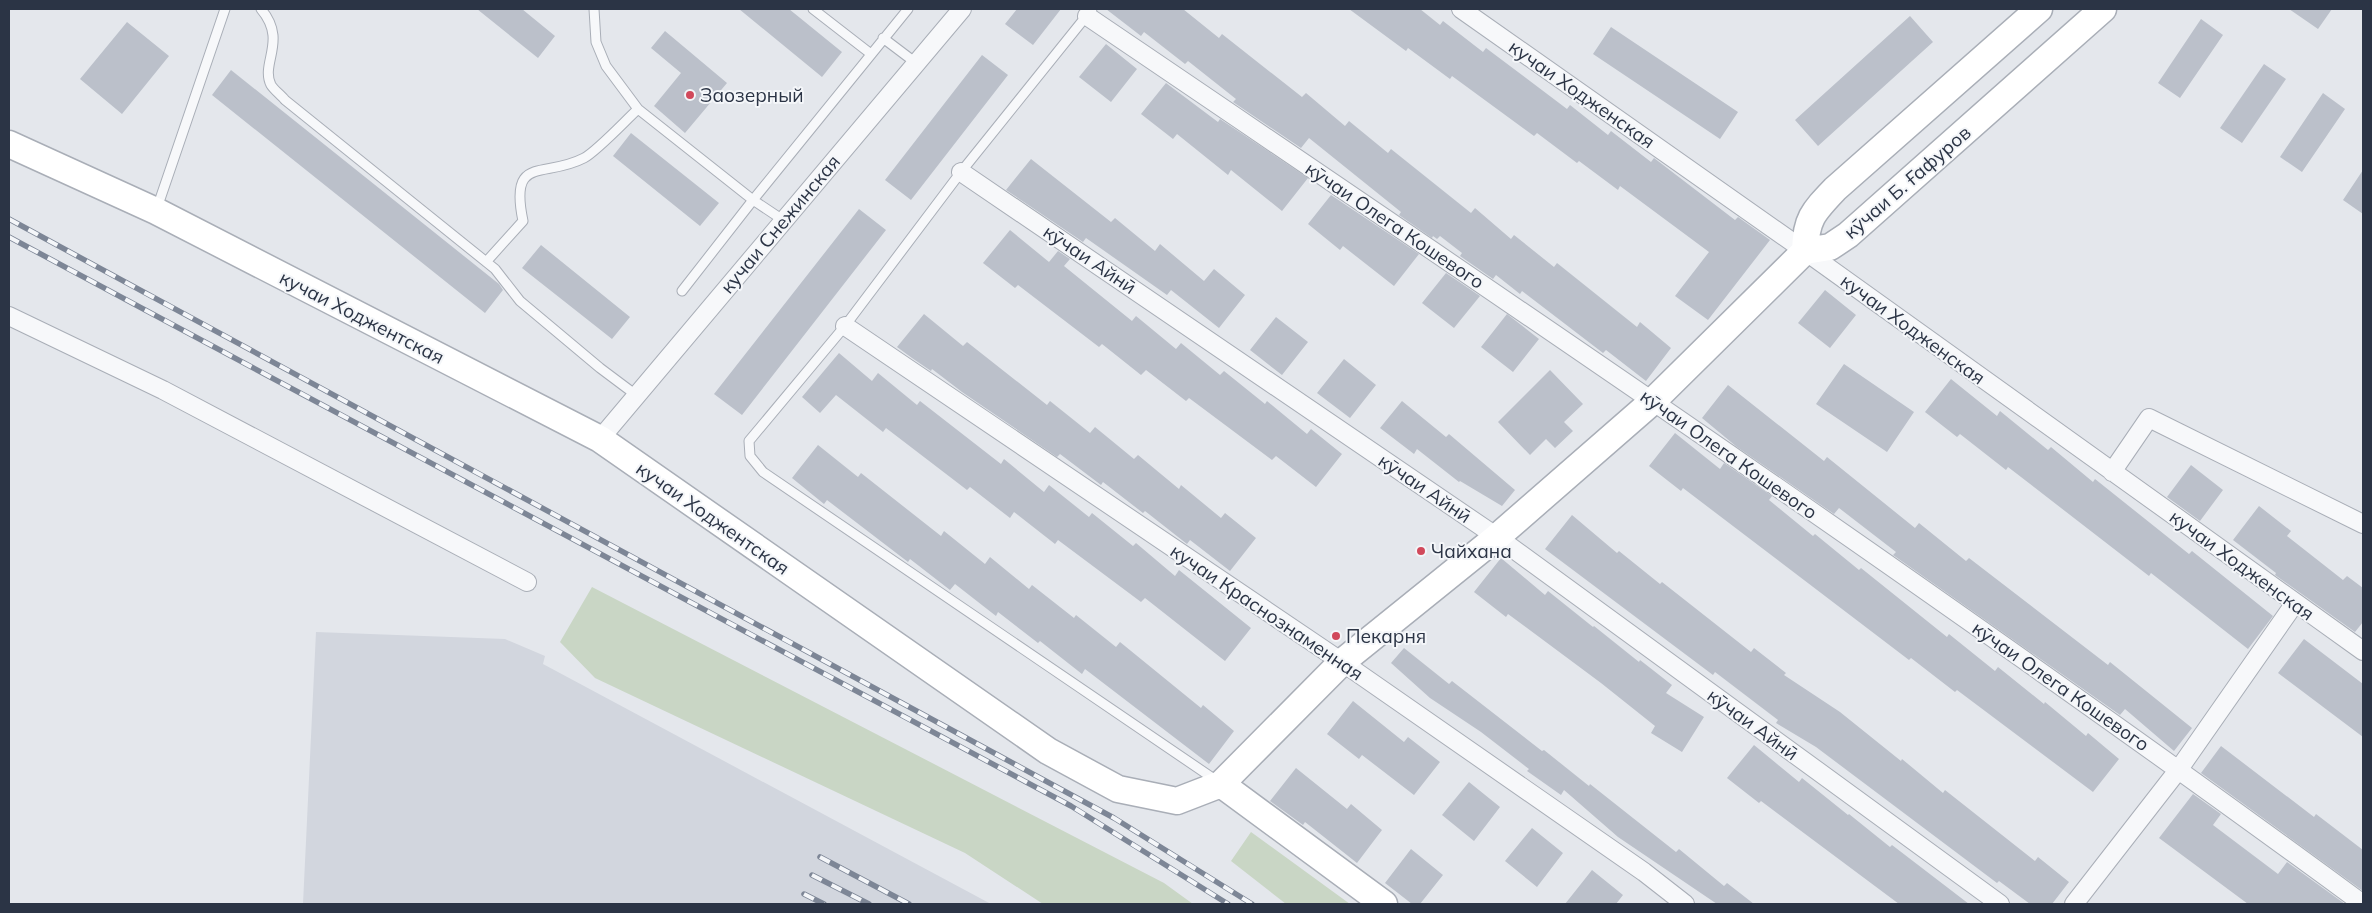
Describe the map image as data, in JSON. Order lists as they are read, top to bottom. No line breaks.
{"streets":{"main road":["кӯчаи Б. Ғафуров","кучаи Ходжентская"],"street":["кучаи Ходженская","кучаи Снежинская","кӯчаи Олега Кошевого","кӯчаи Айнӣ","кучаи Краснознаменная"]},"crossings":[["кучаи Ходженская","кӯчаи Б. Ғафуров"],["кучаи Снежинская","кучаи Ходжентская"]],"places":["Заозерный","Чайхана","Пекарня"]}
